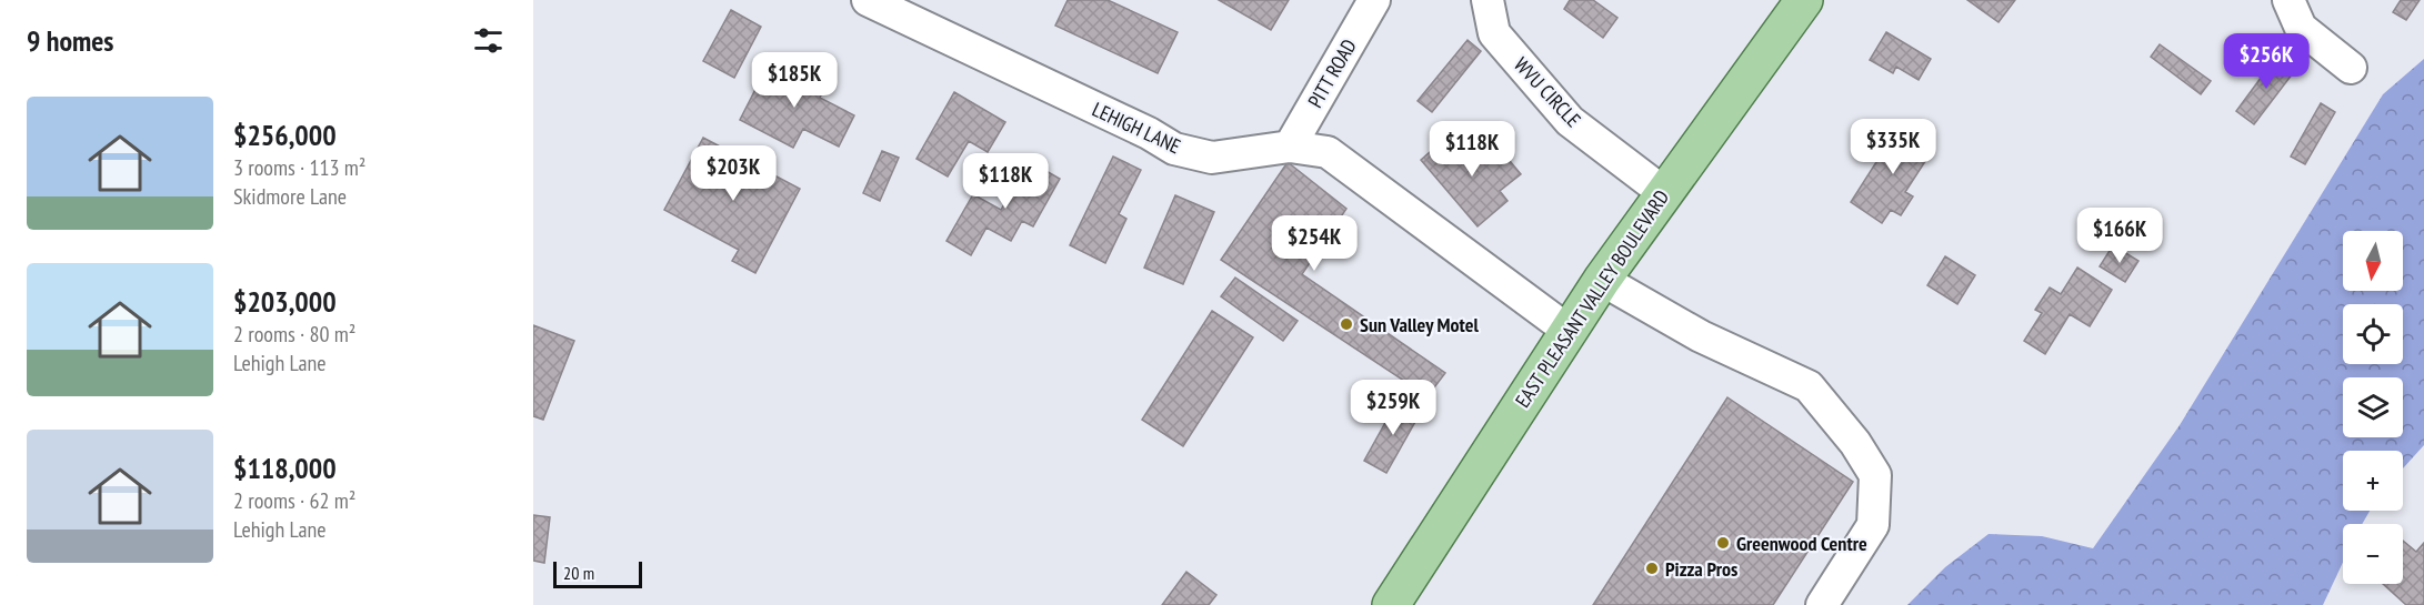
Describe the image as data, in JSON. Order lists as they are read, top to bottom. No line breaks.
{"streets":{"main road":["EAST PLEASANT VALLEY BOULEVARD"],"street":["PITT ROAD","WVU CIRCLE","LEHIGH LANE"]},"crossings":[["PITT ROAD","LEHIGH LANE"],["WVU CIRCLE","EAST PLEASANT VALLEY BOULEVARD"],["LEHIGH LANE","EAST PLEASANT VALLEY BOULEVARD"]],"places":["Sun Valley Motel","Greenwood Centre","Pizza Pros"],"scale_bar":"20 m","north":"bottom","page":{"heading":"9 homes","price":["$256K","$185K","$335K","$118K","$203K","$118K","$166K","$254K","$259K"],"list":[{"name":"$256,000","note":"3 rooms · 113 m² · Skidmore Lane"},{"name":"$203,000","note":"2 rooms · 80 m² · Lehigh Lane"},{"name":"$118,000","note":"2 rooms · 62 m² · Lehigh Lane"}],"map_buttons":["+","−"],"scale":"20 m"}}
